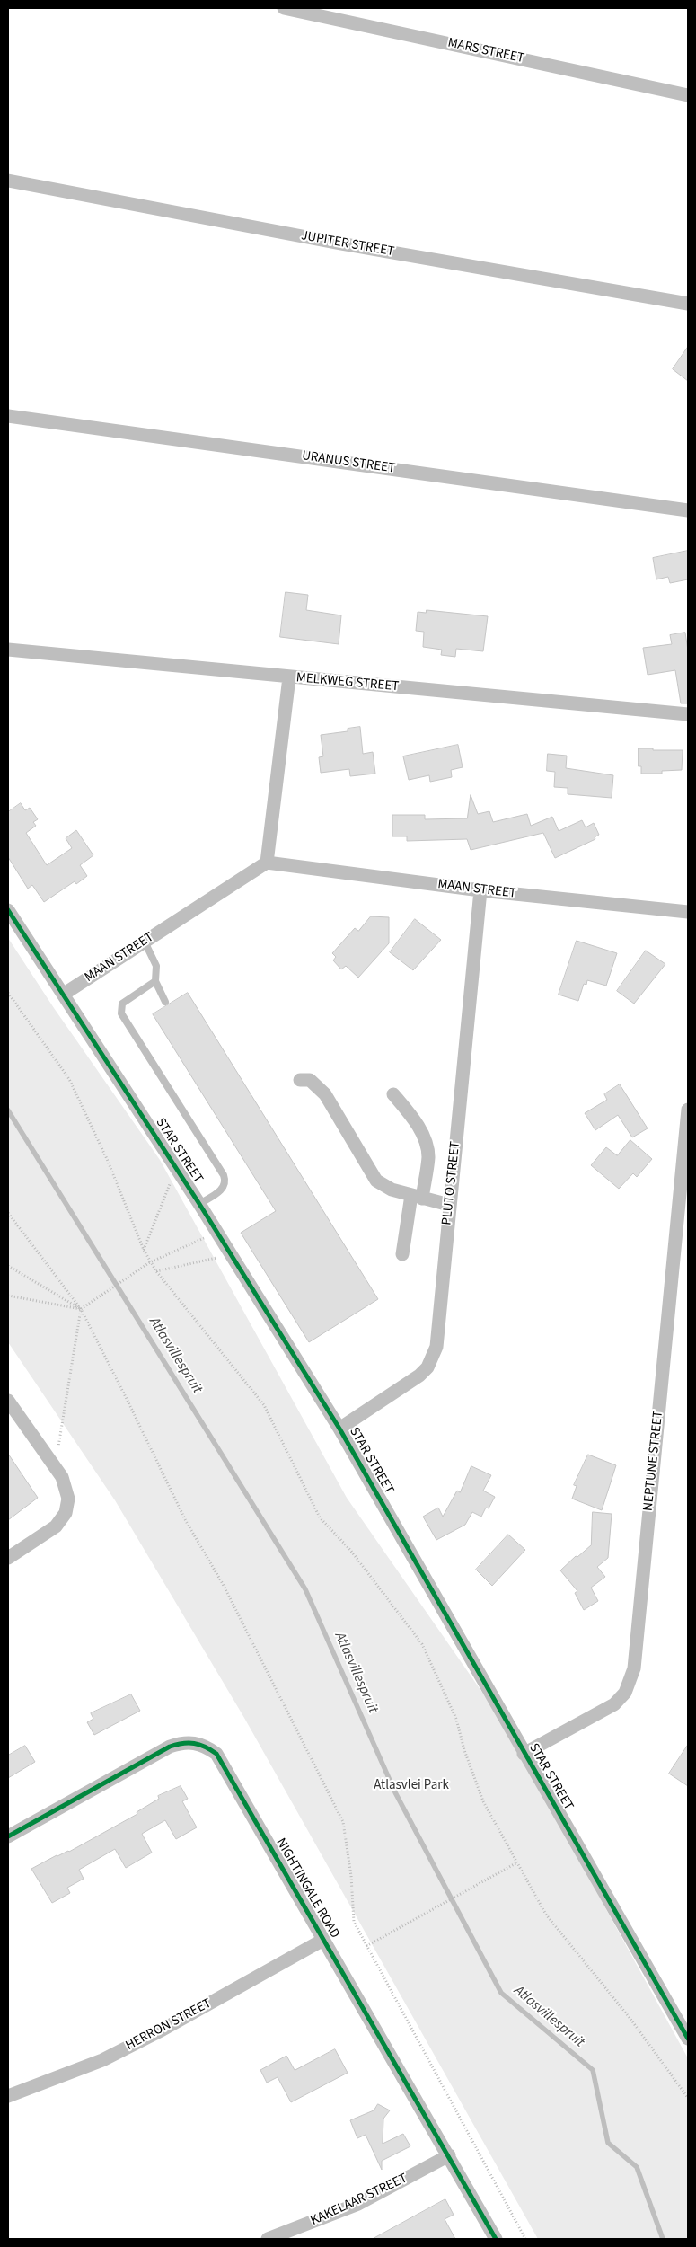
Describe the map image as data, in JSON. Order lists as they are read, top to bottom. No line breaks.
{"streets":{"street":["MARS STREET","JUPITER STREET","URANUS STREET","MELKWEG STREET","MAAN STREET","STAR STREET","PLUTO STREET","NEPTUNE STREET","NIGHTINGALE ROAD","HERRON STREET","KAKELAAR STREET"]},"crossings":[["MAAN STREET","STAR STREET"],["MAAN STREET","PLUTO STREET"],["STAR STREET","PLUTO STREET"],["STAR STREET","NEPTUNE STREET"],["NIGHTINGALE ROAD","HERRON STREET"],["NIGHTINGALE ROAD","KAKELAAR STREET"]],"water":["Atlasvillespruit"],"parks":["Atlasvlei Park"]}
